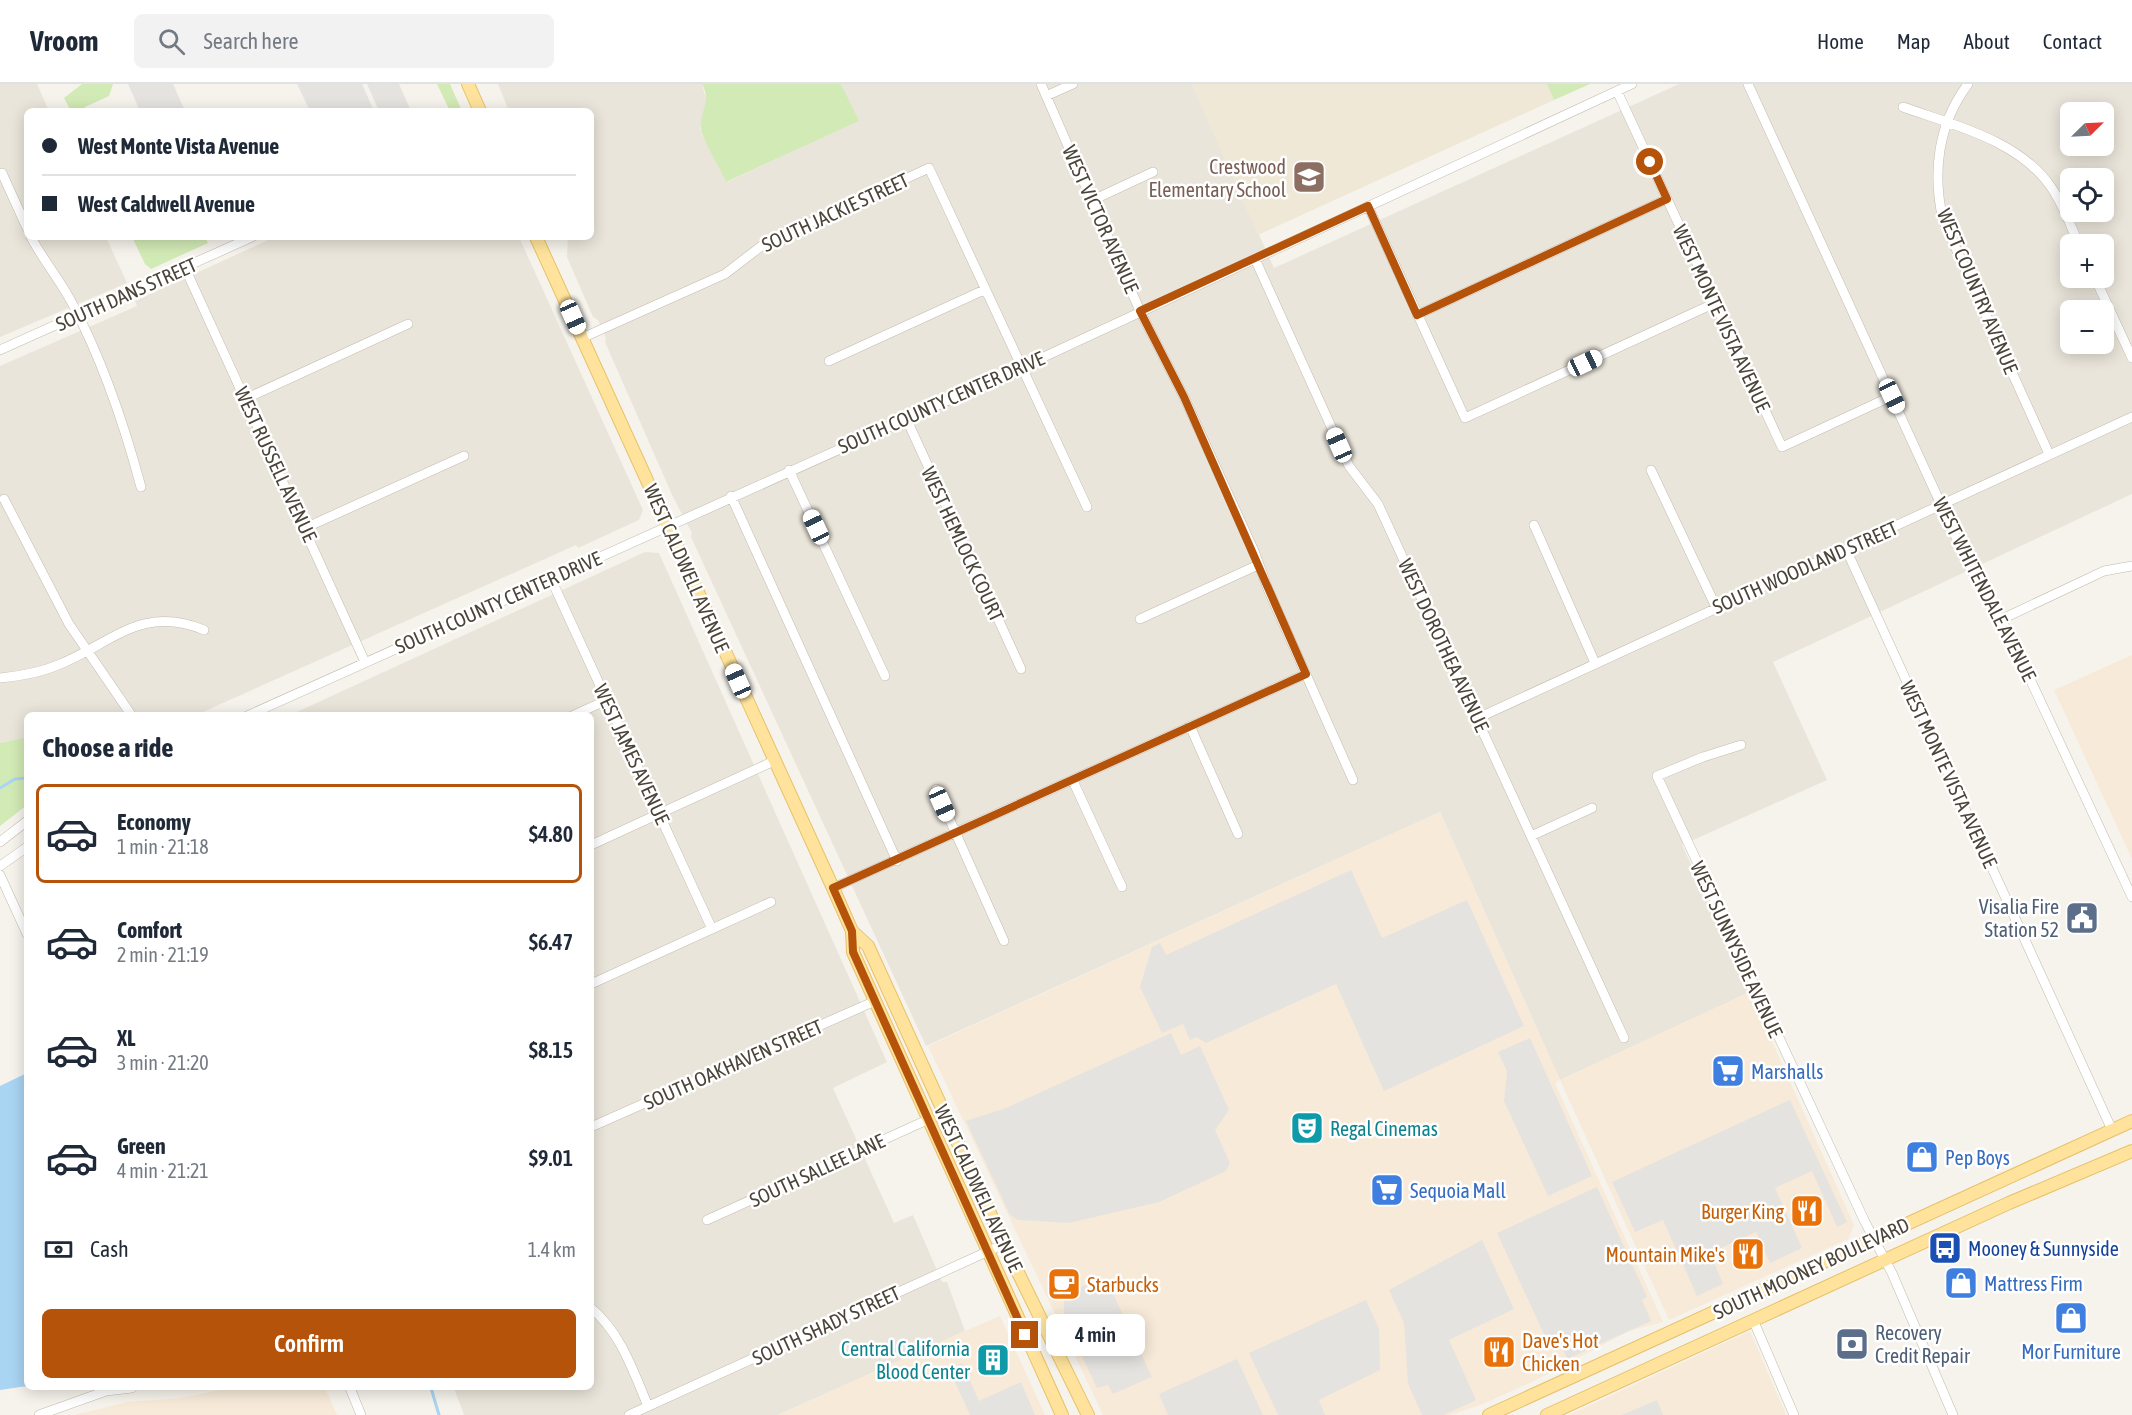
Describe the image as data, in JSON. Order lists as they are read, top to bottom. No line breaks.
{"streets":{"main road":["WEST CALDWELL AVENUE","SOUTH MOONEY BOULEVARD"],"street":["SOUTH JACKIE STREET","WEST VICTOR AVENUE","WEST COUNTRY AVENUE","SOUTH DANS STREET","WEST MONTE VISTA AVENUE","SOUTH COUNTY CENTER DRIVE","WEST RUSSELL AVENUE","WEST HEMLOCK COURT","SOUTH WOODLAND STREET","WEST WHITENDALE AVENUE","WEST DOROTHEA AVENUE","WEST JAMES AVENUE","WEST SUNNYSIDE AVENUE","SOUTH OAKHAVEN STREET","SOUTH SALLEE LANE","SOUTH SHADY STREET"]},"crossings":[["SOUTH JACKIE STREET","WEST CALDWELL AVENUE"],["WEST VICTOR AVENUE","SOUTH COUNTY CENTER DRIVE"],["WEST COUNTRY AVENUE","SOUTH WOODLAND STREET"],["SOUTH DANS STREET","WEST RUSSELL AVENUE"],["WEST MONTE VISTA AVENUE","SOUTH COUNTY CENTER DRIVE"],["WEST MONTE VISTA AVENUE","SOUTH WOODLAND STREET"],["WEST MONTE VISTA AVENUE","WEST WHITENDALE AVENUE"],["WEST MONTE VISTA AVENUE","SOUTH MOONEY BOULEVARD"],["SOUTH COUNTY CENTER DRIVE","WEST RUSSELL AVENUE"],["SOUTH COUNTY CENTER DRIVE","WEST HEMLOCK COURT"],["SOUTH COUNTY CENTER DRIVE","WEST CALDWELL AVENUE"],["SOUTH COUNTY CENTER DRIVE","WEST DOROTHEA AVENUE"],["SOUTH COUNTY CENTER DRIVE","WEST JAMES AVENUE"],["SOUTH WOODLAND STREET","WEST WHITENDALE AVENUE"],["SOUTH WOODLAND STREET","WEST DOROTHEA AVENUE"],["WEST CALDWELL AVENUE","SOUTH OAKHAVEN STREET"],["WEST CALDWELL AVENUE","SOUTH SALLEE LANE"],["WEST CALDWELL AVENUE","SOUTH SHADY STREET"],["WEST SUNNYSIDE AVENUE","SOUTH MOONEY BOULEVARD"]],"places":{"school or university":["Crestwood Elementary School"],"public building":["Visalia Fire Station 52"],"supermarket":["Marshalls","Sequoia Mall"],"theatre":["Regal Cinemas"],"shop":["Pep Boys","Mattress Firm","Mor Furniture"],"restaurant":["Burger King","Mountain Mike's","Dave's Hot Chicken"],"bus stop":["Mooney & Sunnyside"],"cafe":["Starbucks"],"bank":["Recovery Credit Repair"],"building":["Central California Blood Center"]},"north":"top right","page":{"header":"Vroom","search":"Search here","nav":["Home","Map","About","Contact"],"map_buttons":["+","−"],"banner":["West Monte Vista Avenue","West Caldwell Avenue"],"heading":"Choose a ride","list":[{"name":"Economy","note":"1 min · 21:18","value":"$4.80"},{"name":"Comfort","note":"2 min · 21:19","value":"$6.47"},{"name":"XL","note":"3 min · 21:20","value":"$8.15"},{"name":"Green","note":"4 min · 21:21","value":"$9.01"}],"pay":["Cash","1.4 km"],"buttons":"Confirm","bubble":"4 min"}}
